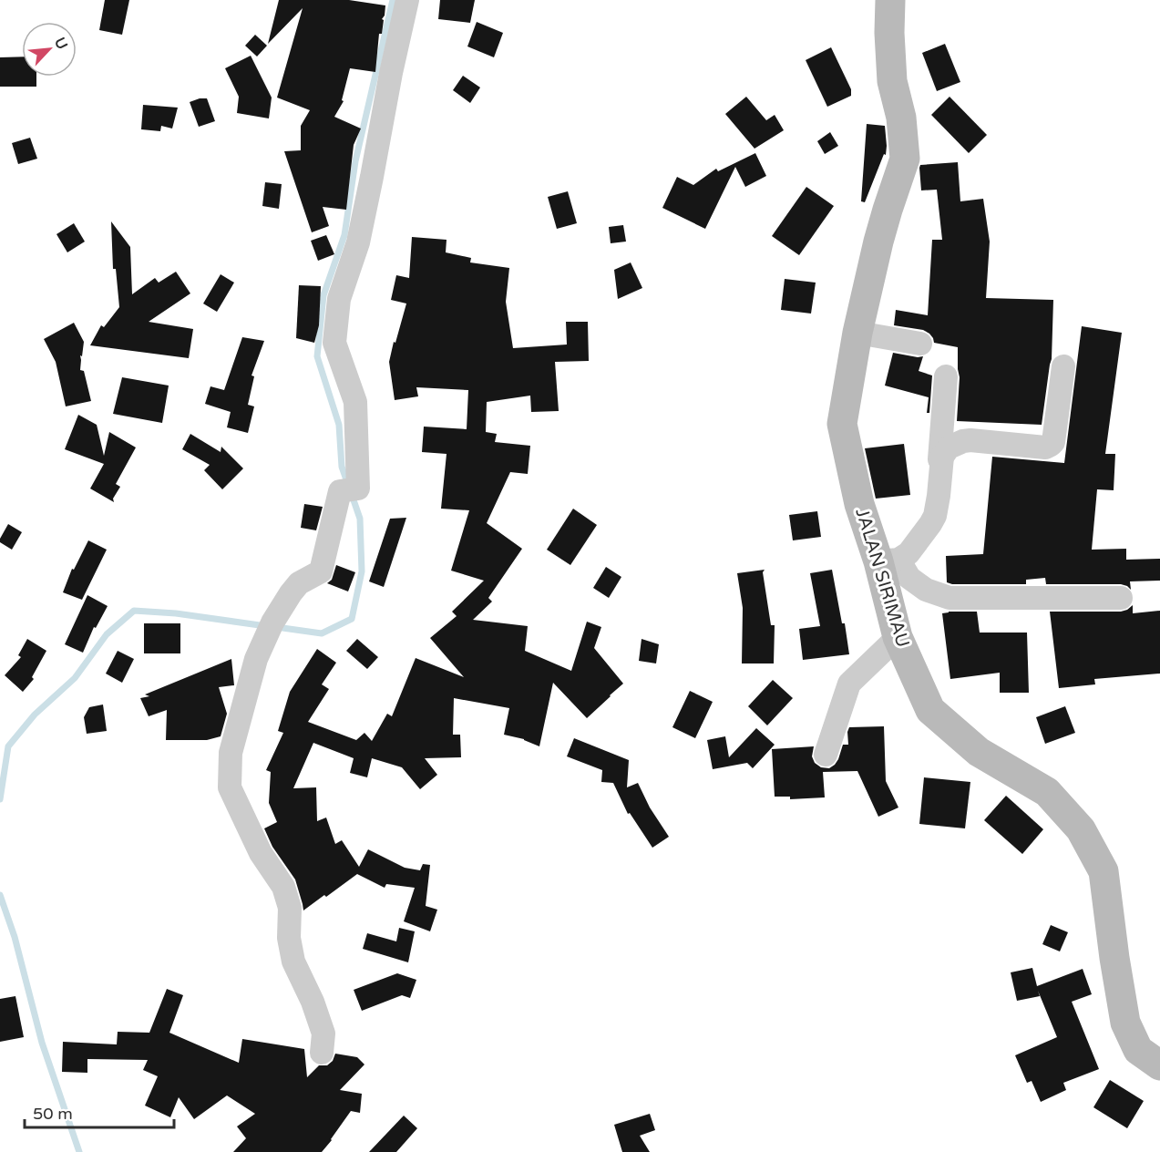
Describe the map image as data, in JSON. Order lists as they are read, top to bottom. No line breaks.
{"streets":{"main road":["JALAN SIRIMAU"]},"scale_bar":"50 m","north":"top right"}
